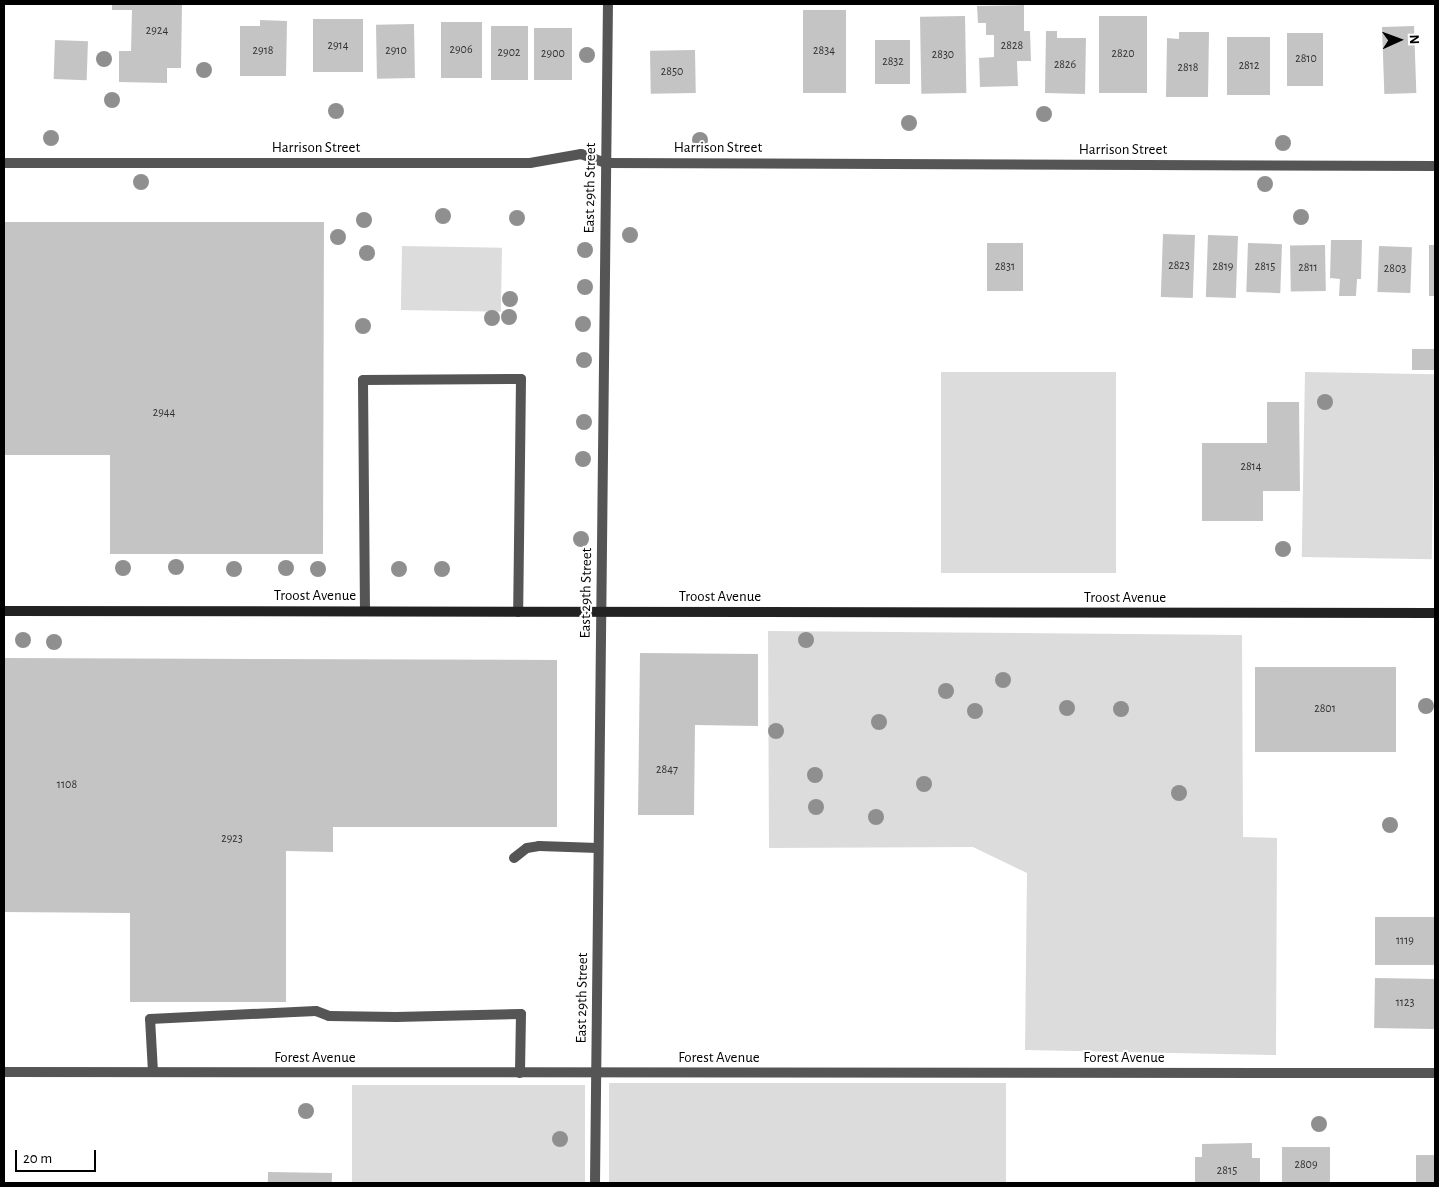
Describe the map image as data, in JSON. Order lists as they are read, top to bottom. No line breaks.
{"streets":{"main road":["Troost Avenue"],"street":["Harrison Street","East 29th Street","Forest Avenue"]},"crossings":[["Harrison Street","East 29th Street"],["East 29th Street","Troost Avenue"],["East 29th Street","Forest Avenue"]],"house_numbers":["2924","2914","2828","2906","2918","2910","2834","2902","2900","2820","2830","2810","2832","2826","2812","2818","2850","2823","2831","2819","2815","2811","2803","2944","2814","2801","2847","1108","2923","1119","1123","2809","2815"],"scale_bar":"20 m","north":"right"}
